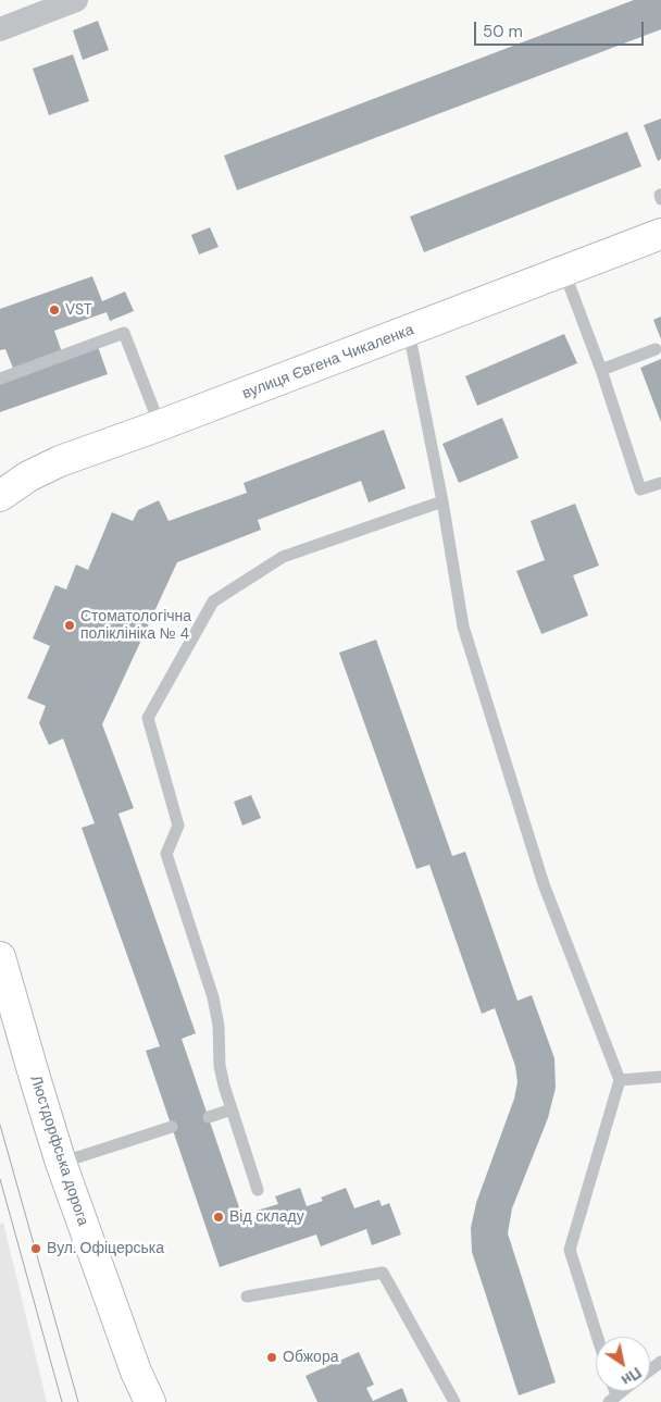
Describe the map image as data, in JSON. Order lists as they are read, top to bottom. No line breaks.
{"streets":{"main road":["вулиця Євгена Чикаленка","Люстдорфська дорога"]},"places":["VST","Стоматологічна поліклініка № 4","Від складу","Вул. Офіцерська","Обжора"],"scale_bar":"50 m","north":"bottom right"}
